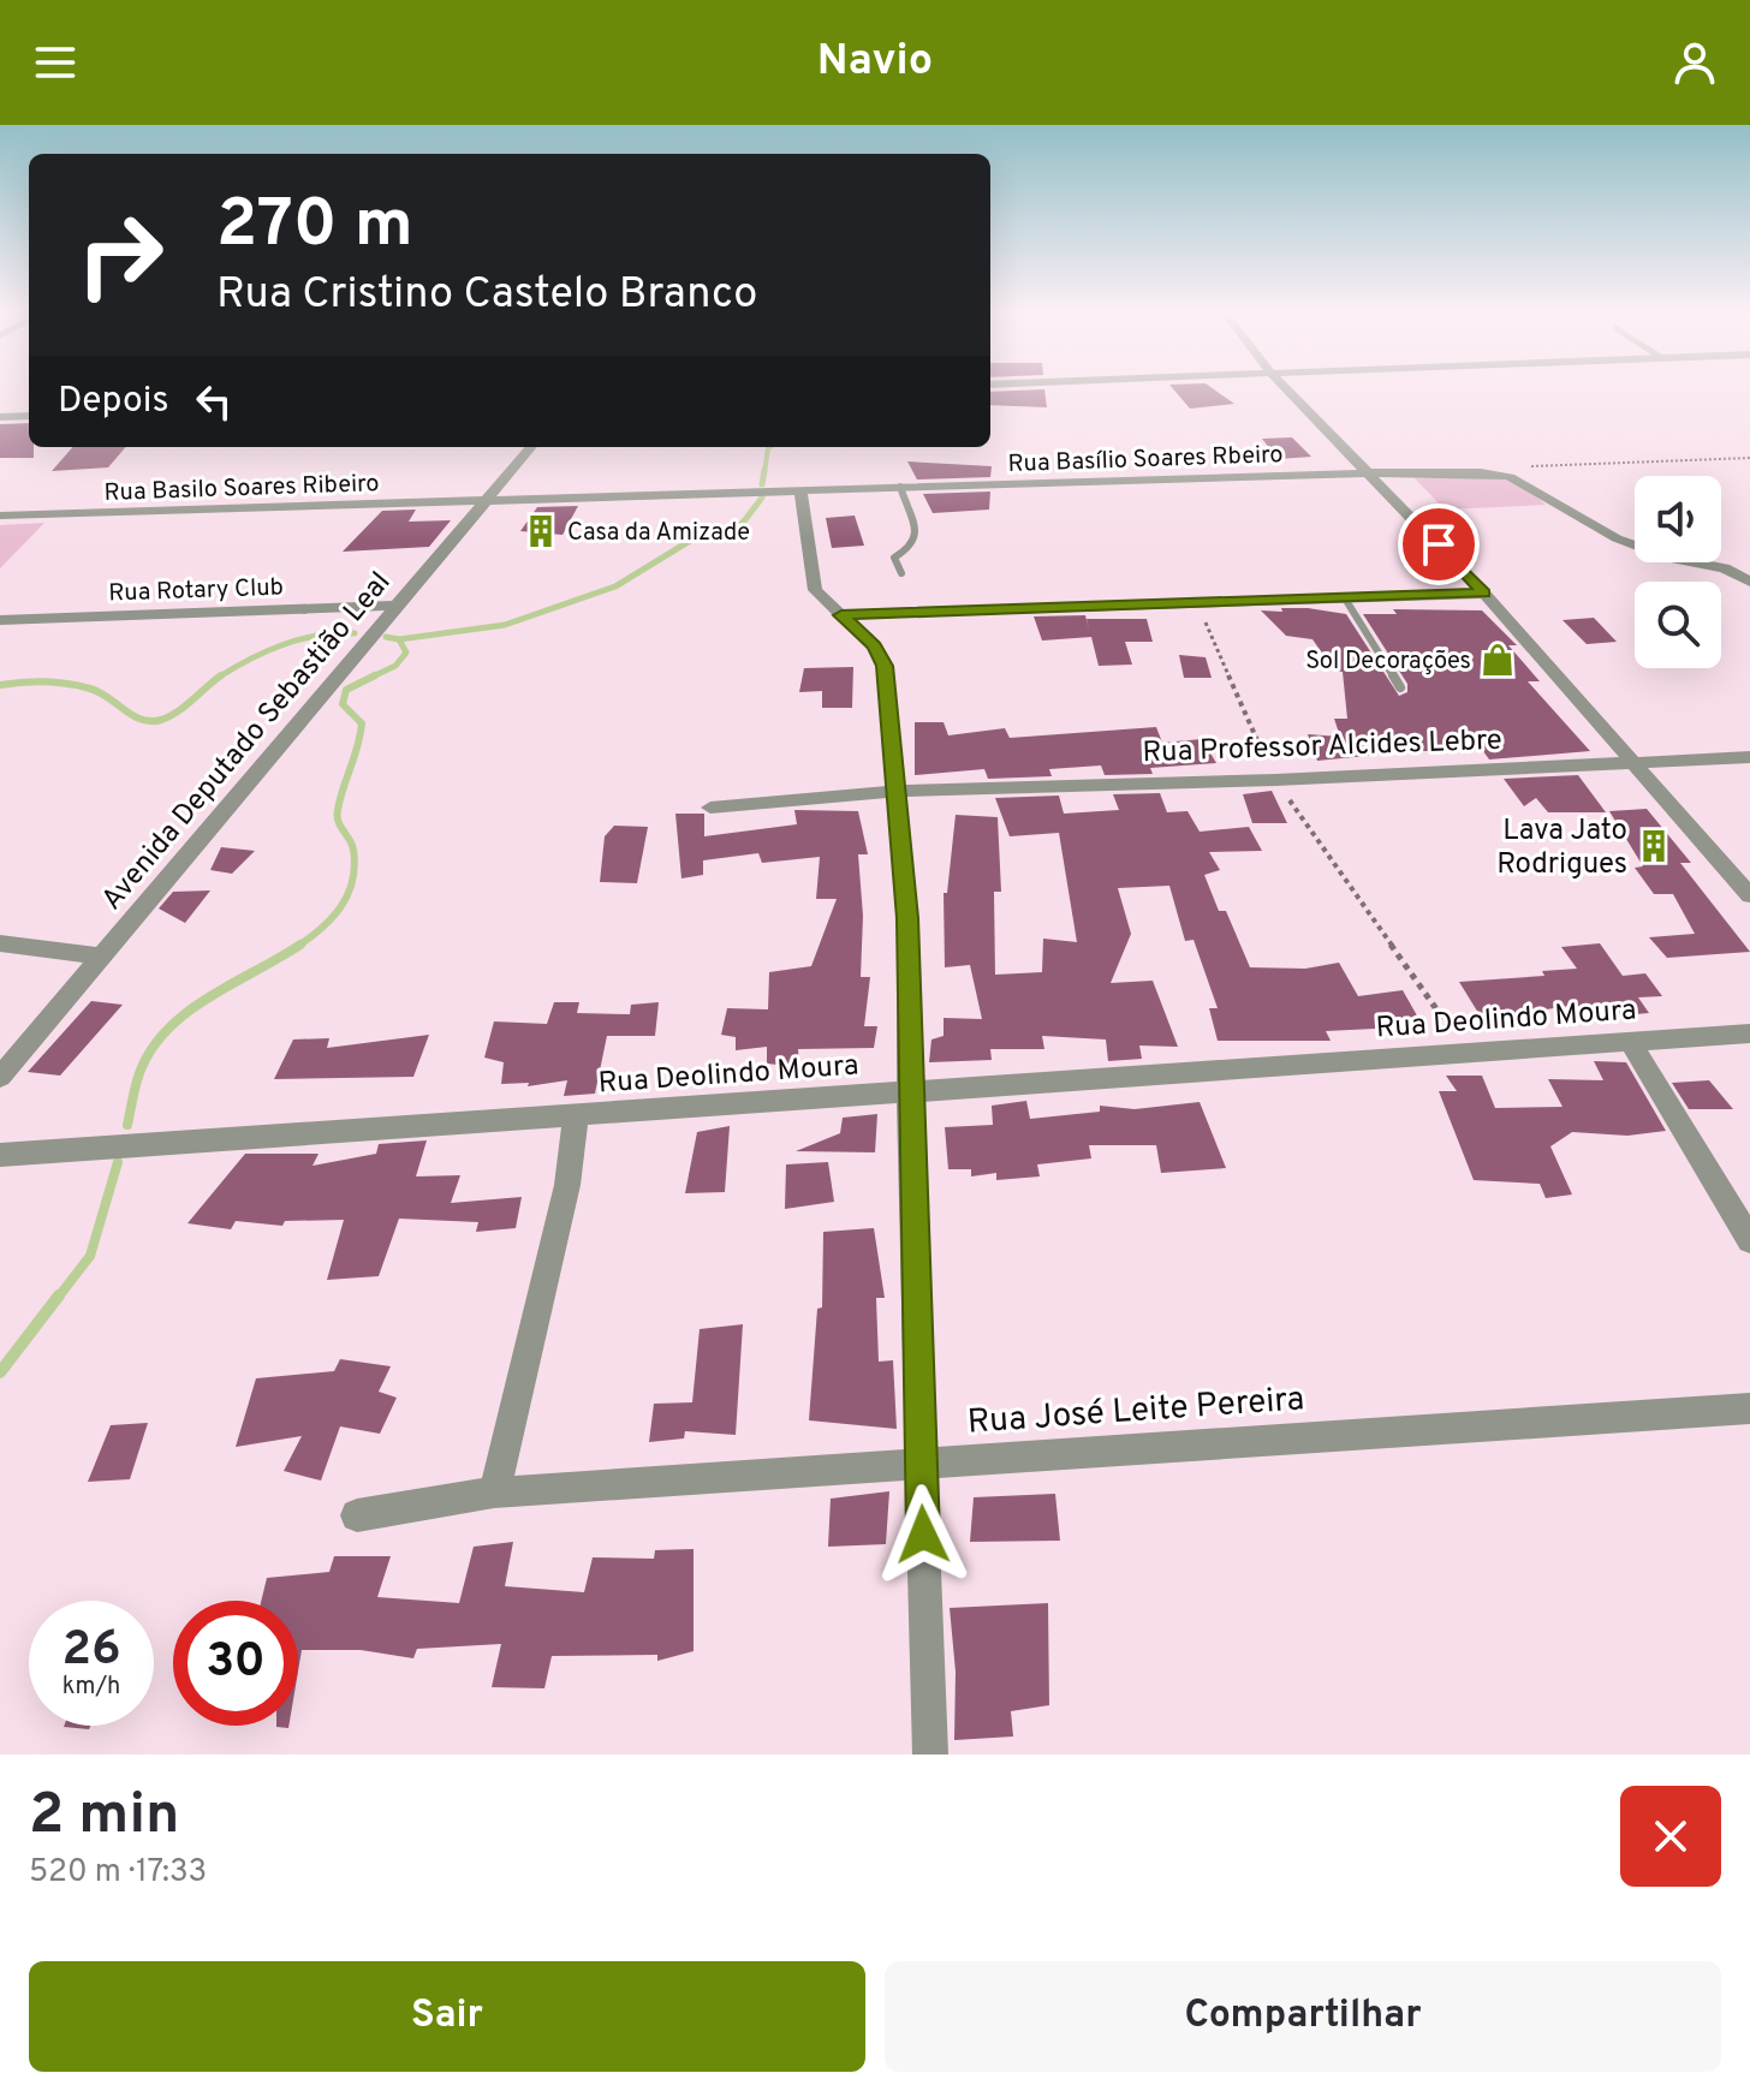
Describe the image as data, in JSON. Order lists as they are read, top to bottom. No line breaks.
{"streets":{"street":["Rua Basílio Soares Rbeiro","Rua Basilo Soares Ribeiro","Rua Rotary Club","Avenida Deputado Sebastião Leal","Rua Professor Alcides Lebre","Rua Deolindo Moura","Rua José Leite Pereira"]},"crossings":[["Rua Basílio Soares Rbeiro","Rua Basilo Soares Ribeiro"],["Rua Basílio Soares Rbeiro","Avenida Deputado Sebastião Leal"],["Rua Basilo Soares Ribeiro","Avenida Deputado Sebastião Leal"],["Rua Rotary Club","Avenida Deputado Sebastião Leal"]],"places":{"building":["Casa da Amizade","Lava Jato Rodrigues"],"shop":["Sol Decorações"]},"page":{"header":"Navio","turn":["270 m","Rua Cristino Castelo Branco"],"then":"Depois","speed":"26 km/h","limit":"30","heading":["2 min","520 m · 17:33"],"buttons":["Sair","Compartilhar"]}}
